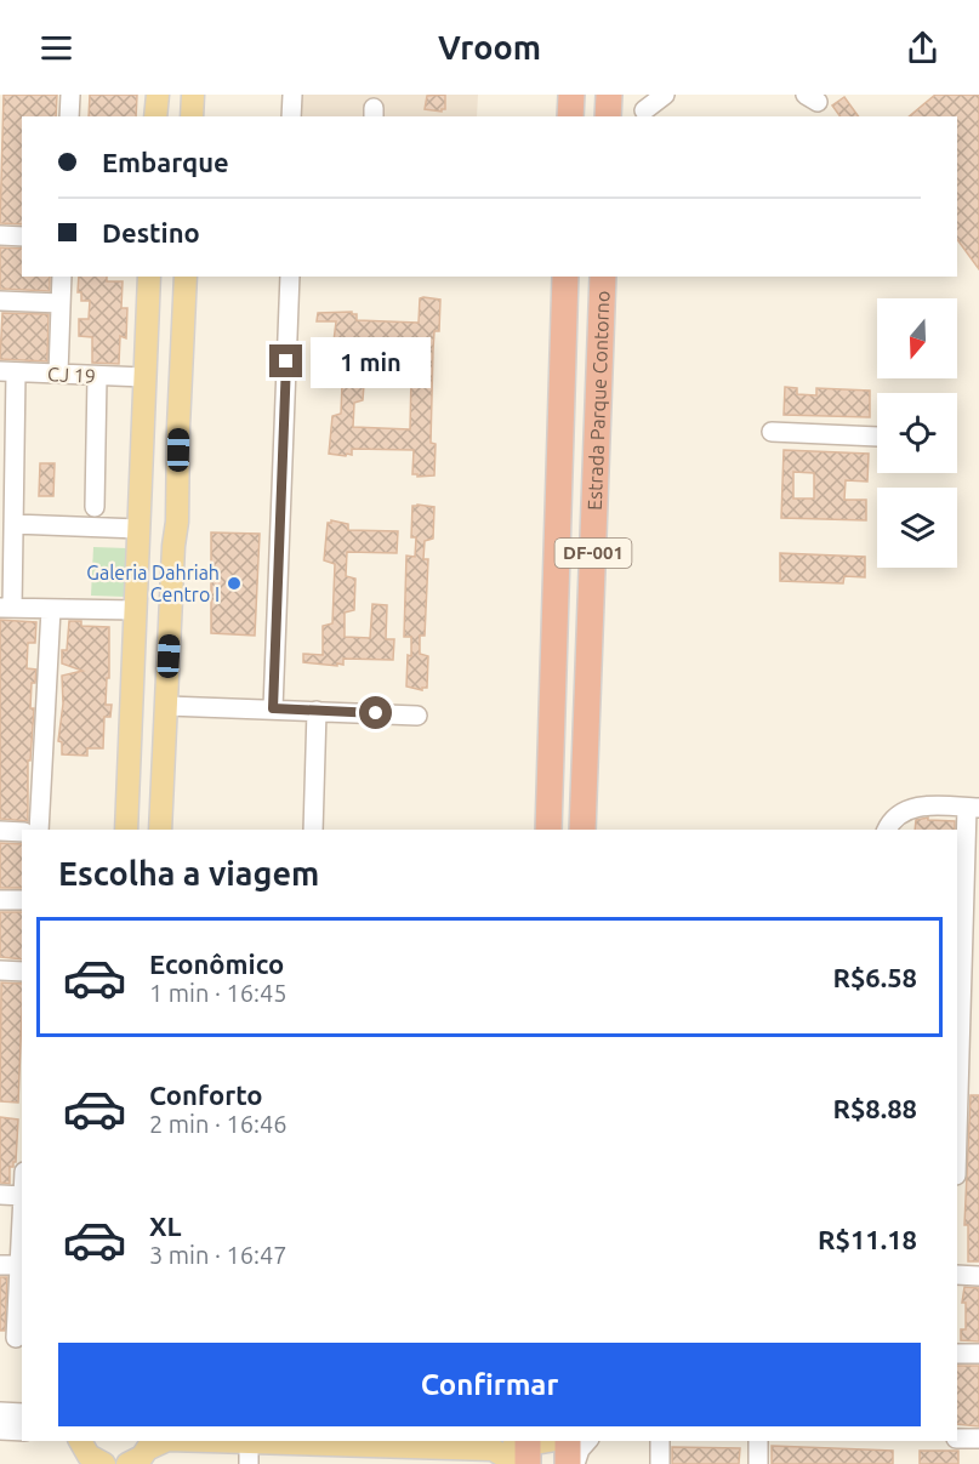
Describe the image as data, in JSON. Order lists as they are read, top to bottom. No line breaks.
{"streets":{"highway":["Estrada Parque Contorno","DF-001"],"street":["CJ 19"]},"places":["Galeria Dahriah Centro I"],"north":"bottom","page":{"header":"Vroom","banner":["Embarque","Destino"],"bubble":"1 min","heading":"Escolha a viagem","list":[{"name":"Econômico","note":"1 min · 16:45","value":"R$6.58"},{"name":"Conforto","note":"2 min · 16:46","value":"R$8.88"},{"name":"XL","note":"3 min · 16:47","value":"R$11.18"}],"buttons":"Confirmar"}}
